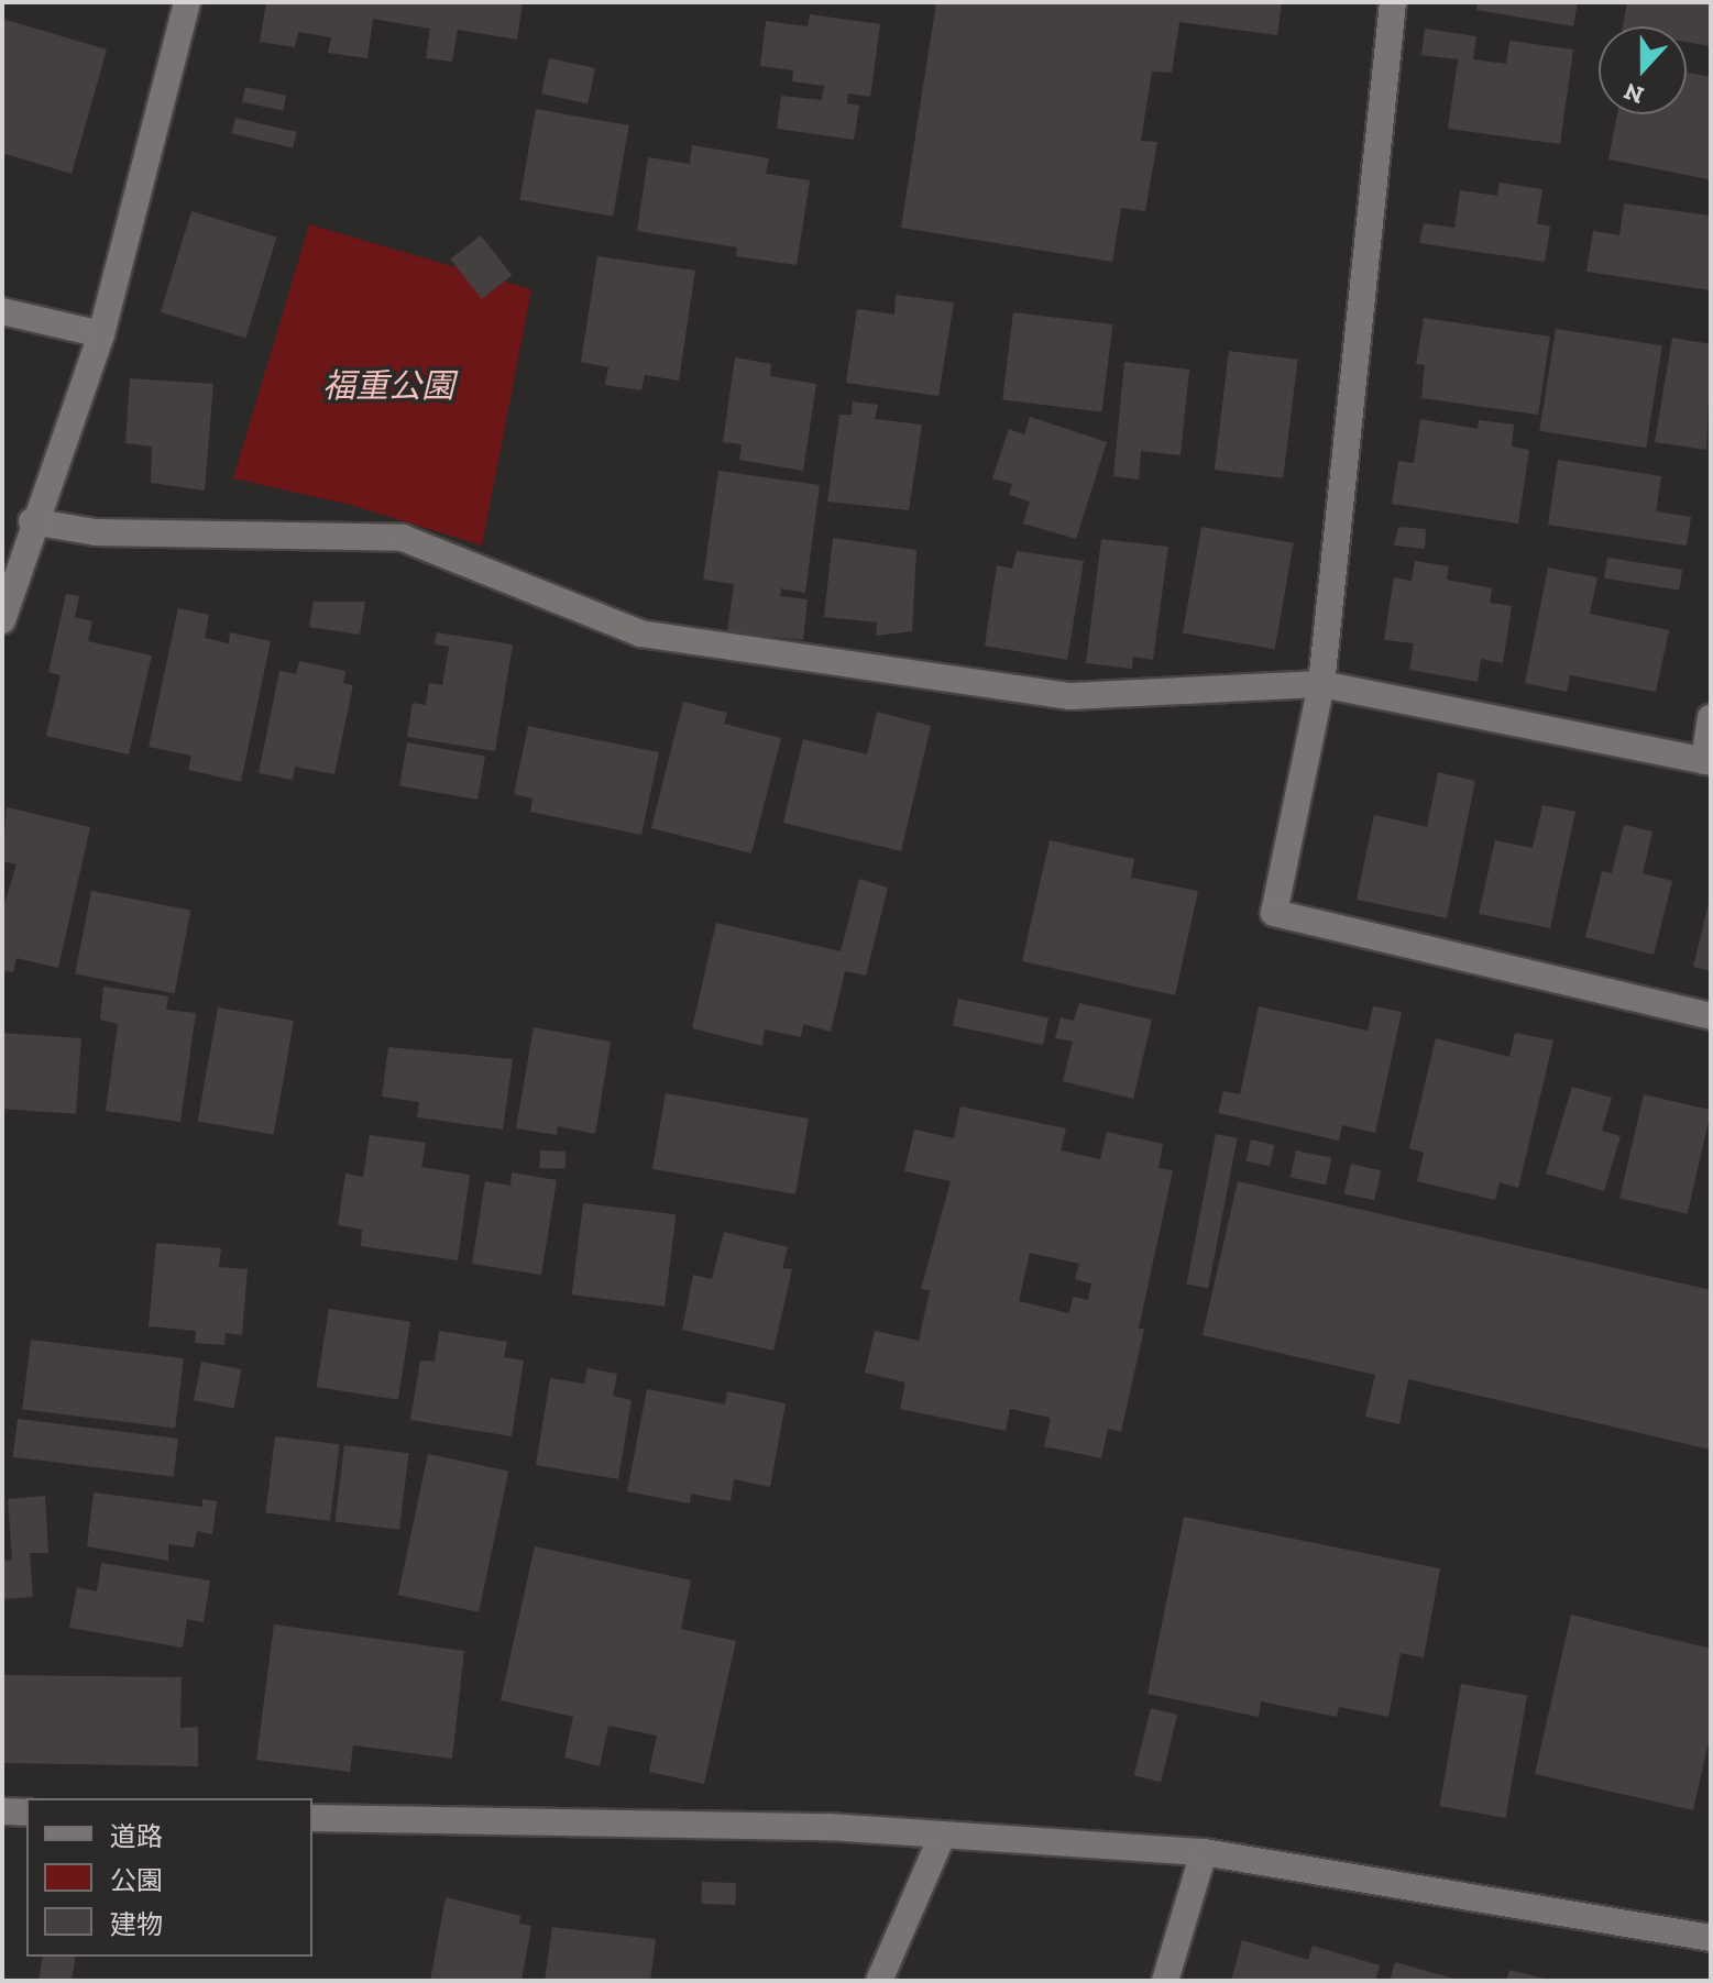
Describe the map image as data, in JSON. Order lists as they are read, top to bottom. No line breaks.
{"parks":["福重公園"],"legend":["道路","公園","建物"],"north":"bottom"}
